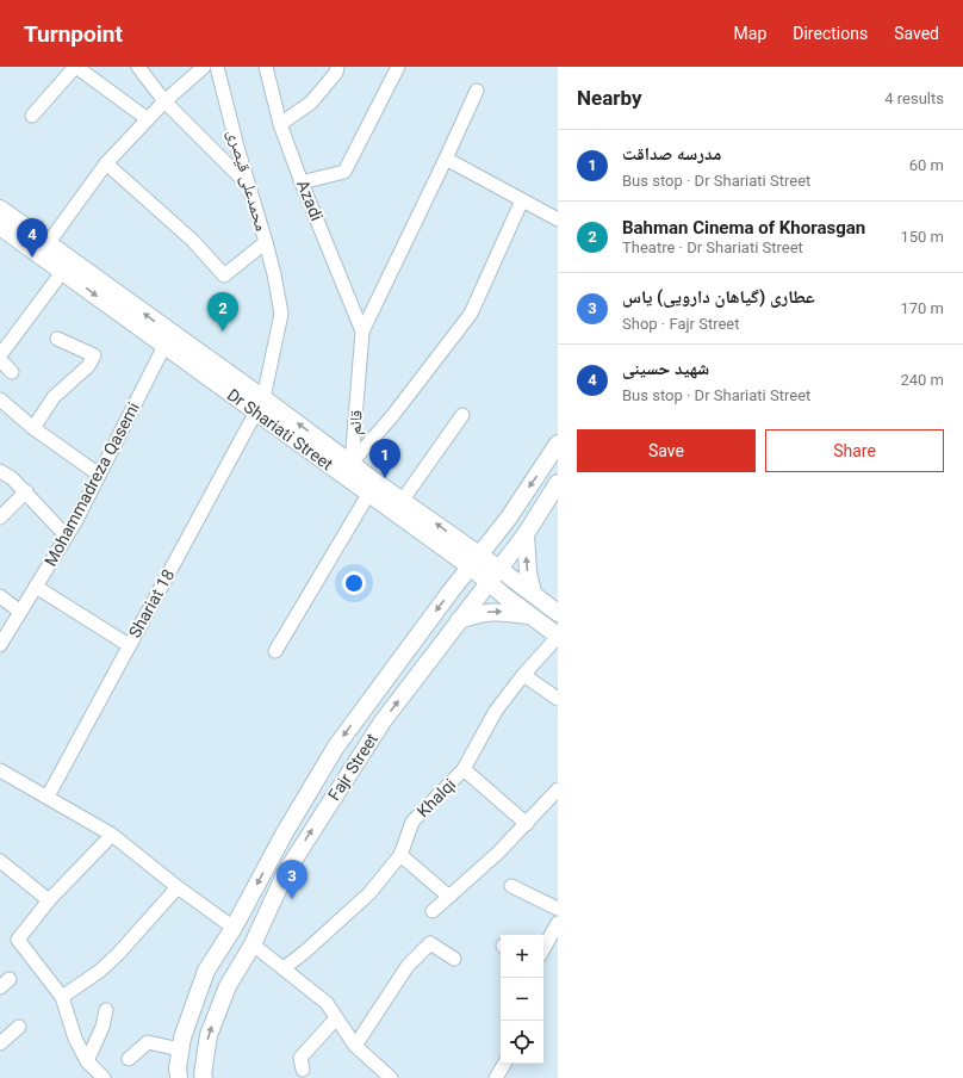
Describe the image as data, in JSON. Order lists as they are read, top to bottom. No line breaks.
{"streets":{"main road":["Dr Shariati Street","Fajr Street"],"street":["محمدعلی قیصری","Azadi","قائم","Mohammadreza Qasemi","Shariat 18","Khalqi"]},"crossings":[["محمدعلی قیصری","Shariat 18"],["Azadi","قائم"],["قائم","Dr Shariati Street"],["Dr Shariati Street","Mohammadreza Qasemi"],["Dr Shariati Street","Shariat 18"],["Dr Shariati Street","Fajr Street"],["Dr Shariati Street","Khalqi"]],"page":{"header":"Turnpoint","nav":["Map","Directions","Saved"],"heading":["Nearby","4 results"],"list":[{"mark":"1","name":"مدرسه صداقت","note":"Bus stop · Dr Shariati Street","value":"60 m"},{"mark":"2","name":"Bahman Cinema of Khorasgan","note":"Theatre · Dr Shariati Street","value":"150 m"},{"mark":"3","name":"عطاری (گیاهان دارویی) یاس","note":"Shop · Fajr Street","value":"170 m"},{"mark":"4","name":"شهید حسینی","note":"Bus stop · Dr Shariati Street","value":"240 m"}],"pins":["4","2","1","3"],"buttons":["Save","Share"],"map_buttons":["+","−"]}}
